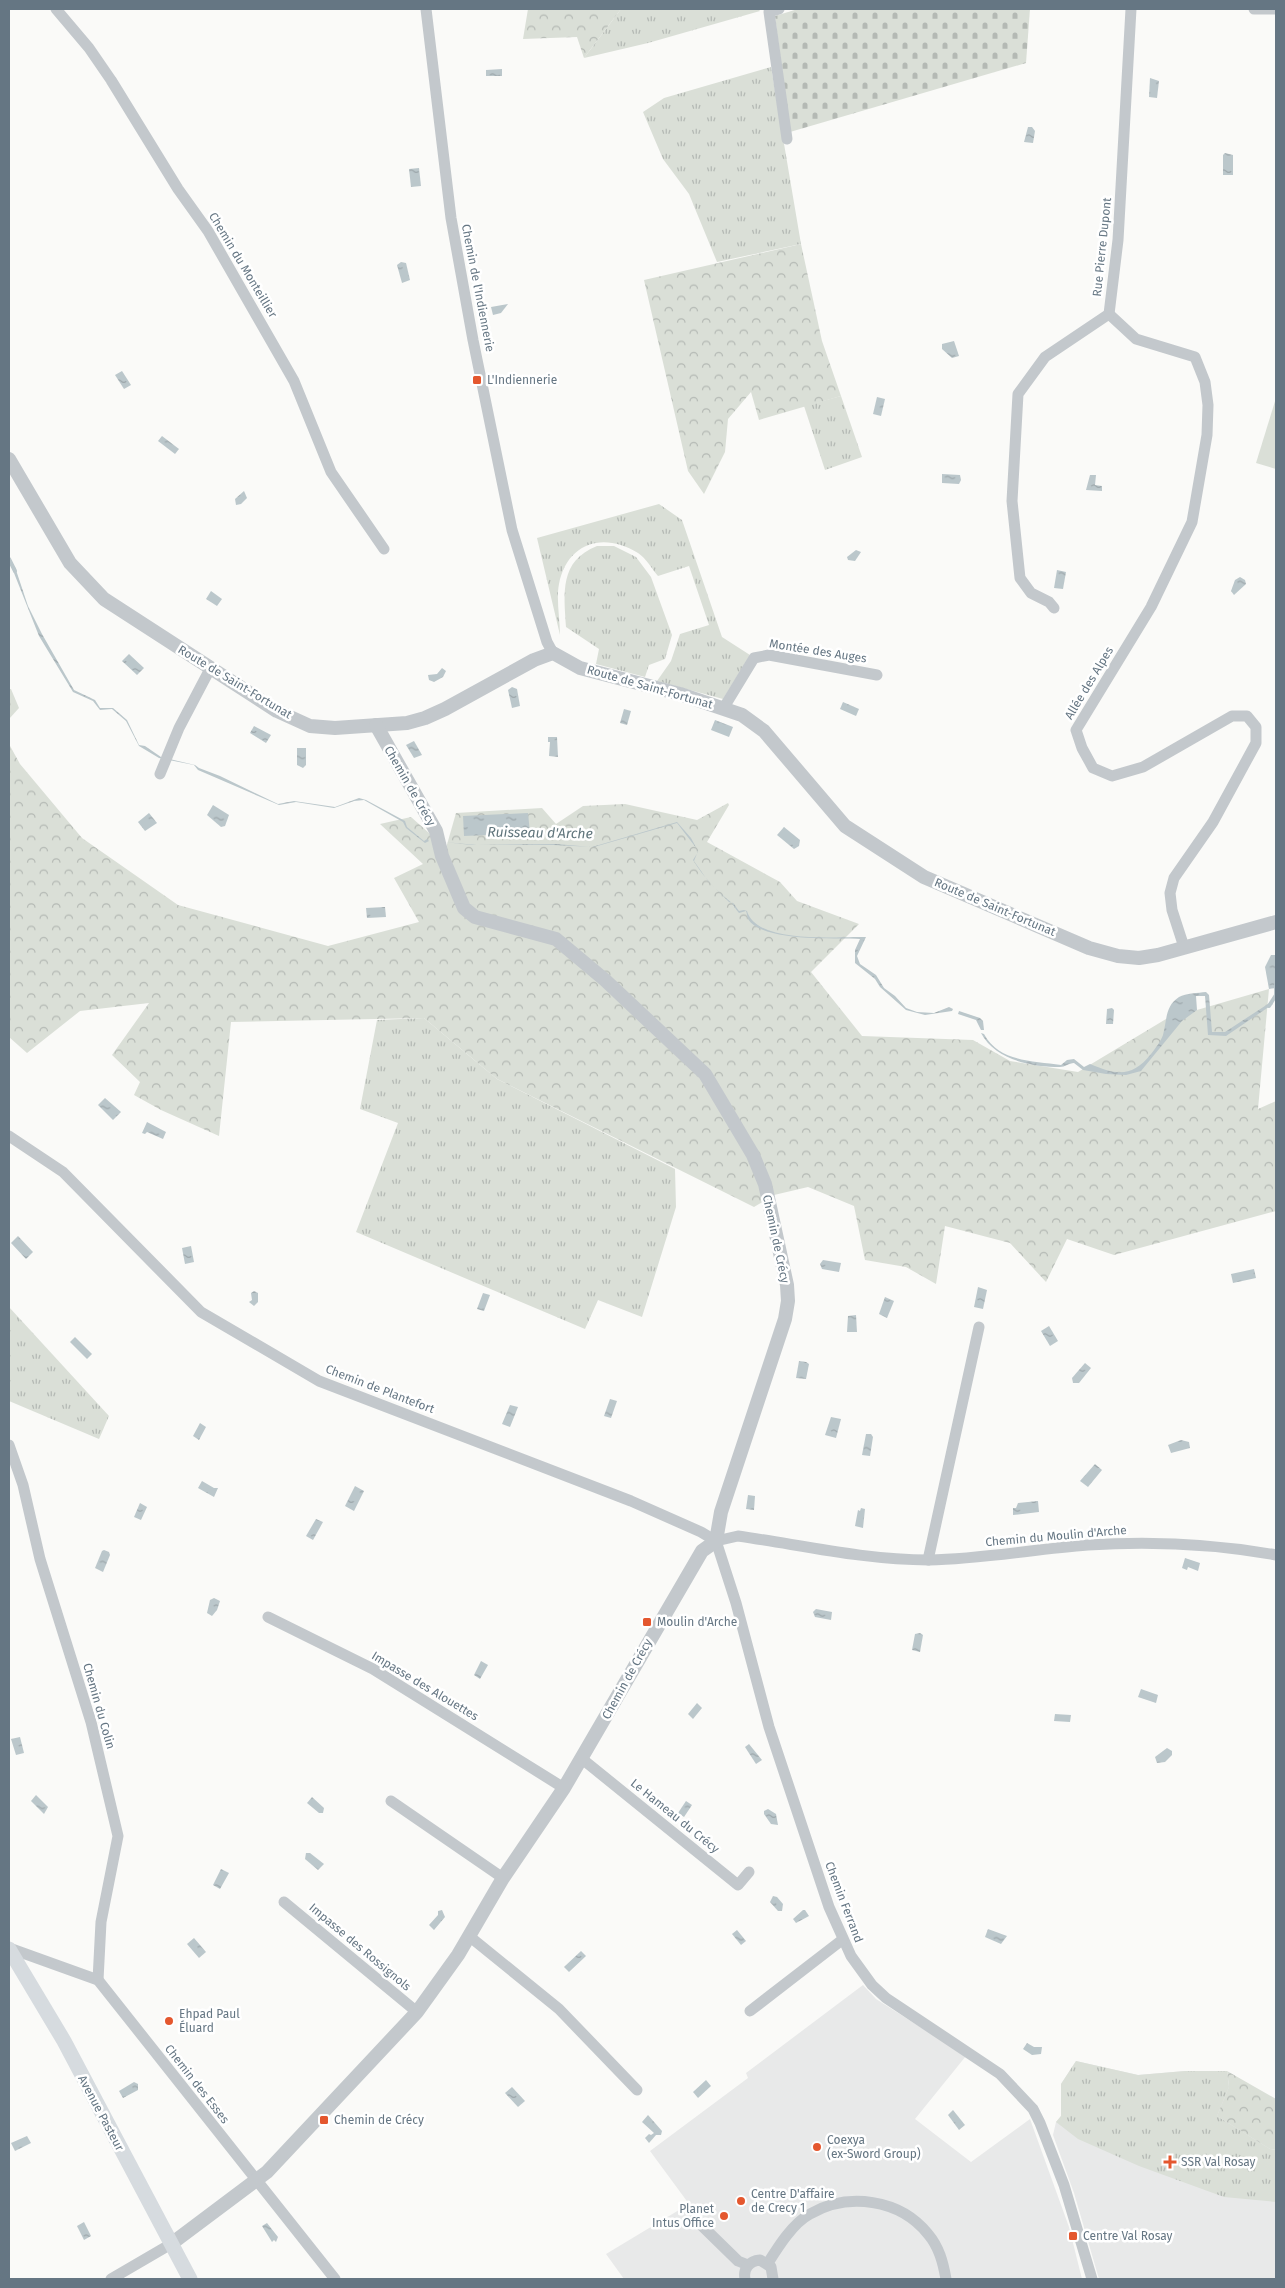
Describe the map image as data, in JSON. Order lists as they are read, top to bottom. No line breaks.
{"streets":{"main road":["Avenue Pasteur"],"street":["Rue Pierre Dupont","Chemin du Monteillier","Chemin de l'Indiennerie","Montée des Auges","Route de Saint-Fortunat","Allée des Alpes","Chemin de Crécy","Chemin de Plantefort","Chemin du Moulin d'Arche","Impasse des Alouettes","Chemin du Colin","Le Hameau du Crécy","Chemin Ferrand","Impasse des Rossignols","Chemin des Esses"]},"crossings":[["Rue Pierre Dupont","Allée des Alpes"],["Chemin de l'Indiennerie","Route de Saint-Fortunat"],["Montée des Auges","Route de Saint-Fortunat"],["Route de Saint-Fortunat","Allée des Alpes"],["Route de Saint-Fortunat","Chemin de Crécy"],["Chemin de Crécy","Chemin de Plantefort"],["Chemin de Crécy","Chemin du Moulin d'Arche"],["Chemin de Crécy","Impasse des Alouettes"],["Chemin de Crécy","Le Hameau du Crécy"],["Chemin de Crécy","Chemin Ferrand"],["Chemin de Crécy","Impasse des Rossignols"],["Chemin de Crécy","Chemin des Esses"],["Chemin de Crécy","Avenue Pasteur"],["Chemin de Plantefort","Chemin du Moulin d'Arche"],["Chemin de Plantefort","Chemin Ferrand"],["Chemin du Moulin d'Arche","Chemin Ferrand"],["Chemin du Colin","Chemin des Esses"]],"water":["Ruisseau d'Arche"],"places":{"transit":["L'Indiennerie","Moulin d'Arche","Chemin de Crécy","Centre Val Rosay"],"other":["Ehpad Paul Éluard","Coexya (ex-Sword Group)","Centre D'affaire de Crecy 1","Planet Intus Office"],"health":["SSR Val Rosay"]}}
